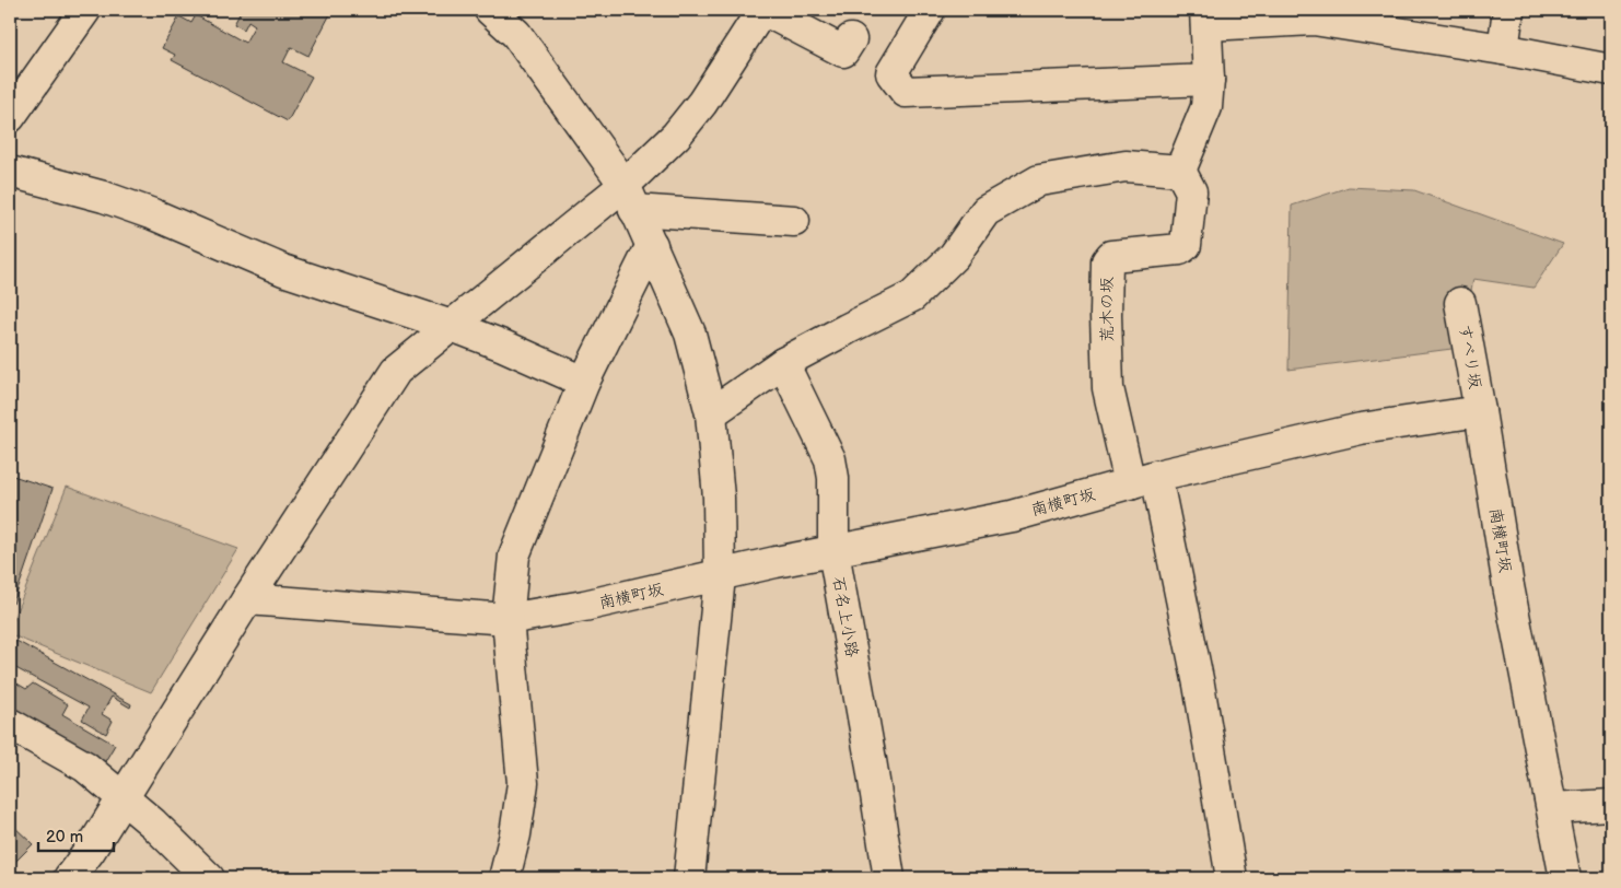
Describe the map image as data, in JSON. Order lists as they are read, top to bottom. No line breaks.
{"streets":{"street":["荒木の坂","すべり坂","南横町坂","石名上小路"]},"crossings":[["荒木の坂","南横町坂"],["すべり坂","南横町坂"],["南横町坂","石名上小路"]],"scale_bar":"20 m"}
